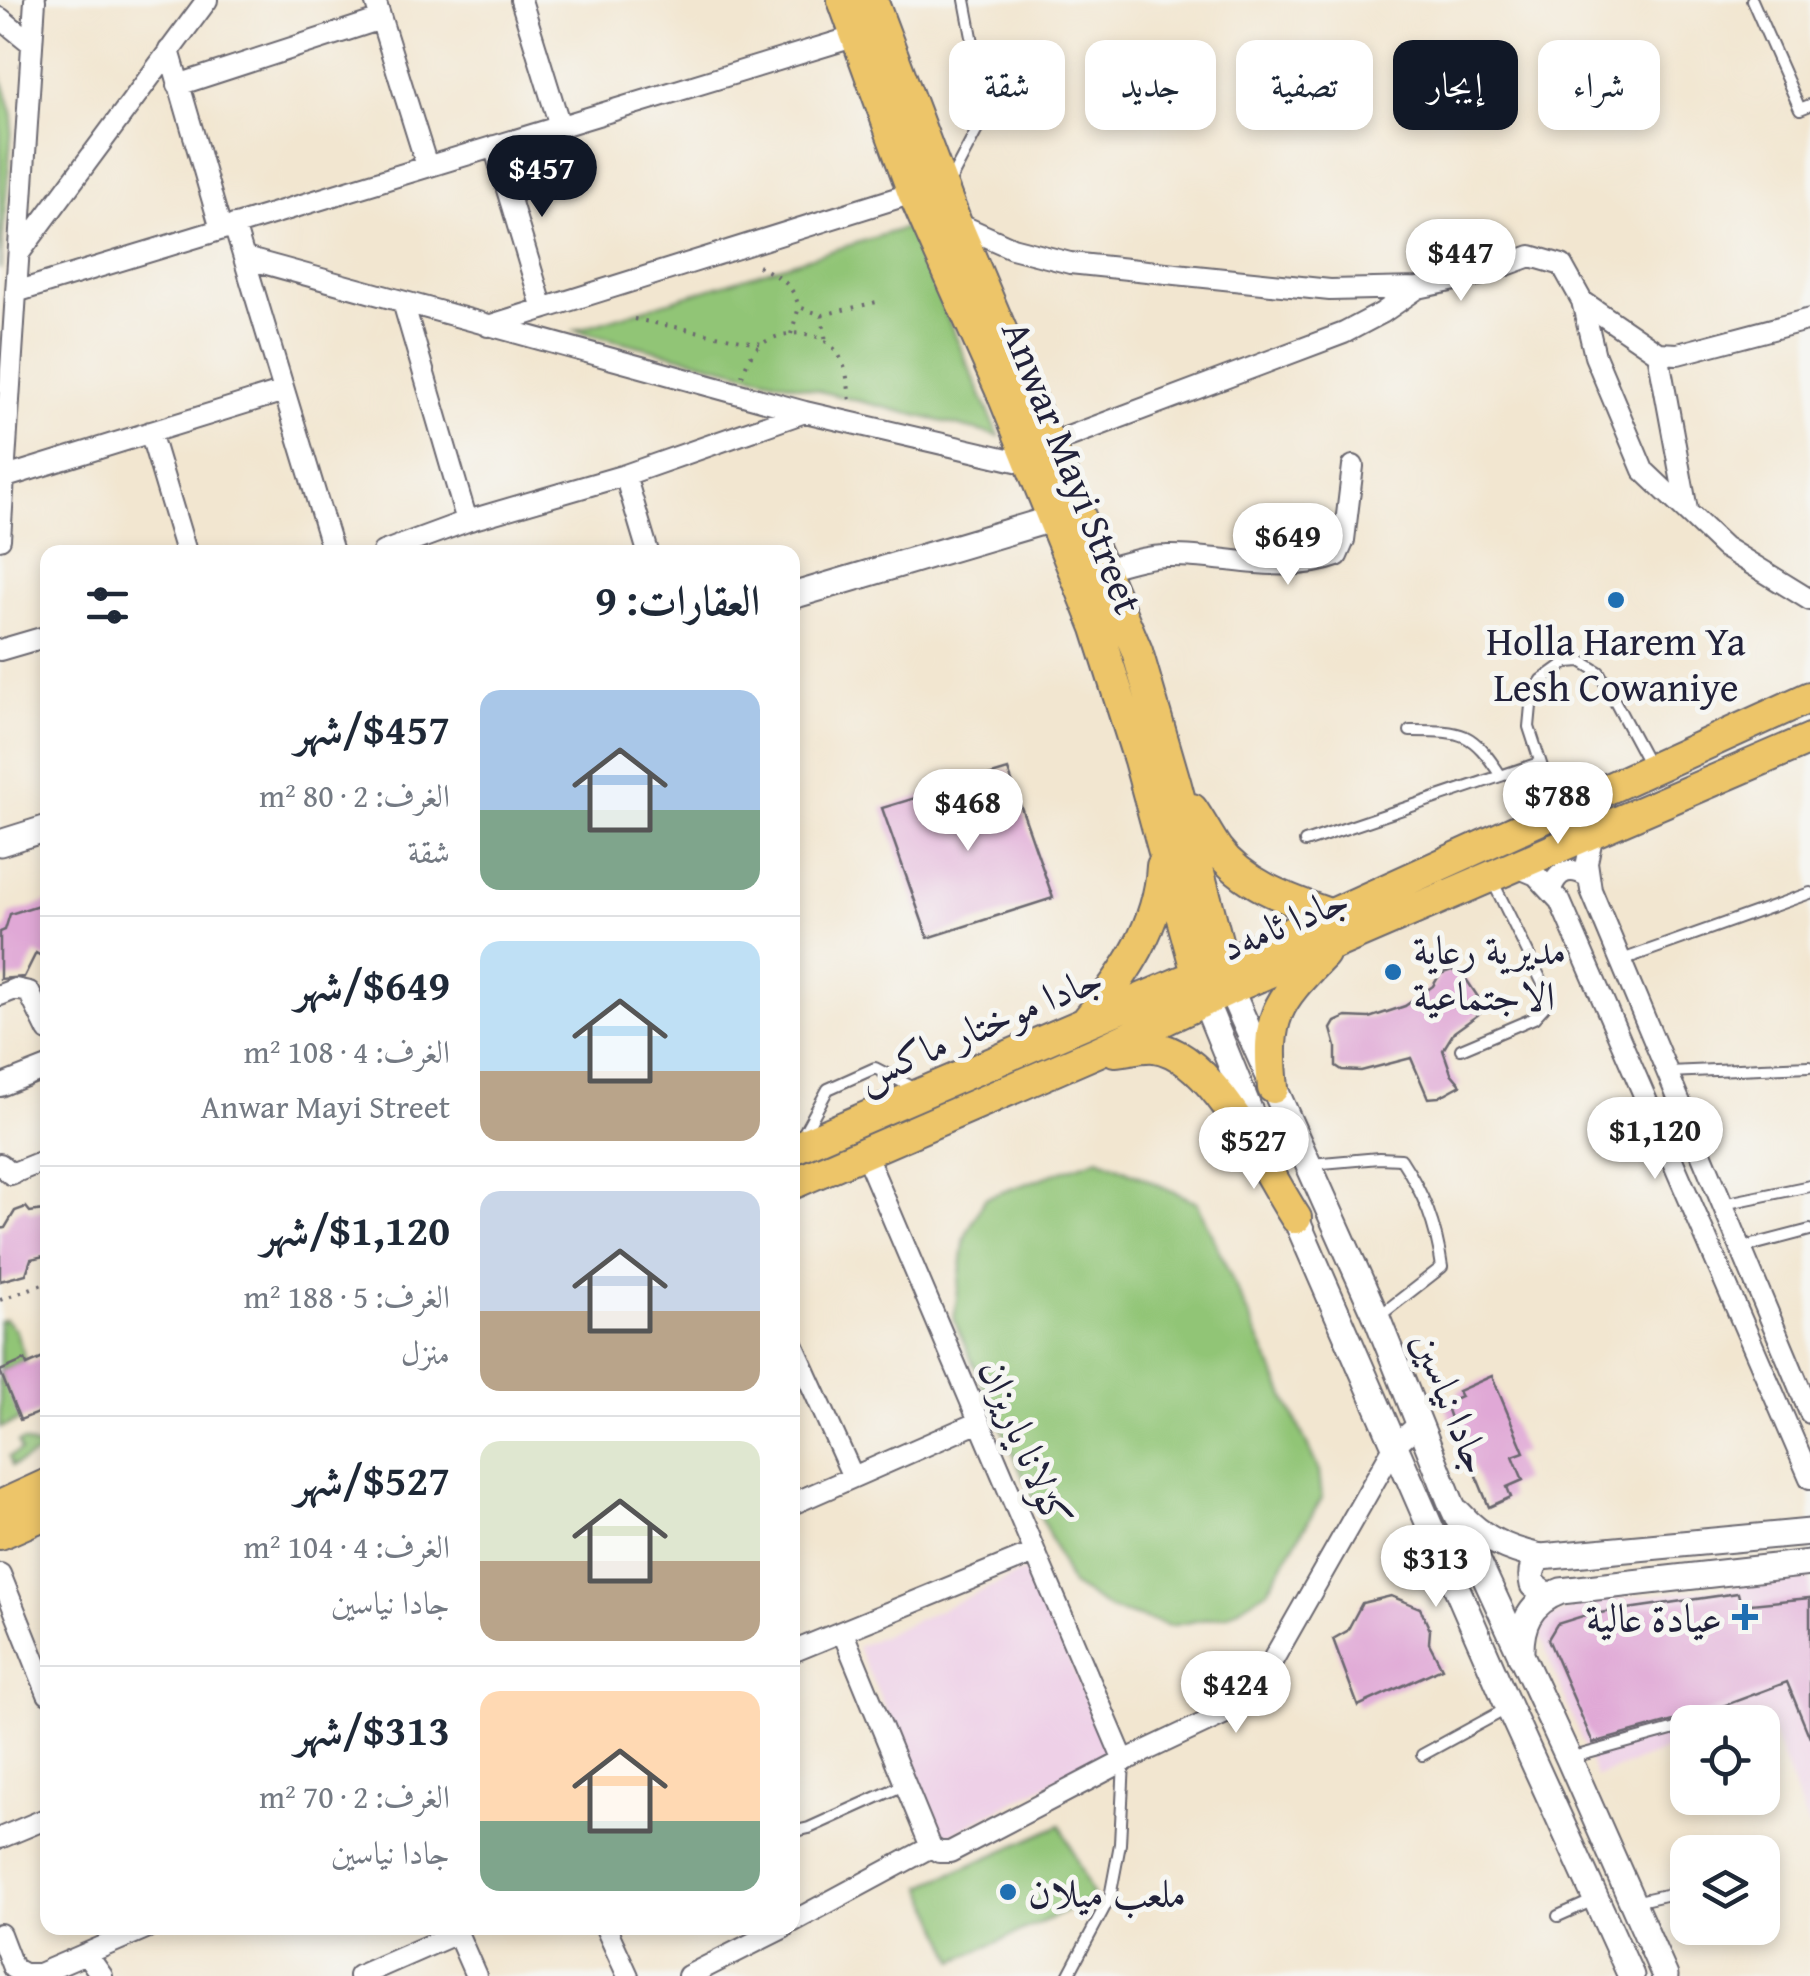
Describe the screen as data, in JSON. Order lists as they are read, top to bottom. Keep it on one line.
{"streets":{"main road":["Anwar Mayi Street","جادا ئامەد","جادا موختار ماكس"],"street":["جادا نیاسین","کۆلانا یاریزان"]},"crossings":[["Anwar Mayi Street","جادا ئامەد"],["Anwar Mayi Street","جادا موختار ماكس"],["Anwar Mayi Street","جادا نیاسین"],["جادا ئامەد","جادا موختار ماكس"],["جادا ئامەد","جادا نیاسین"],["جادا موختار ماكس","جادا نیاسین"]],"places":{"other":["Holla Harem Ya Lesh Cowaniye","مديرية رعاية الاجتماعية","ملعب ميلان"],"health":["عيادة عالية"]},"page":{"chip":["شراء","إيجار","تصفية","جديد","شقة"],"price":["$457","$447","$649","$788","$468","$1,120","$527","$313","$424"],"heading":"العقارات: 9","list":[{"name":"$457/شهر","note":"الغرف: 2 · 80 m² · شقة"},{"name":"$649/شهر","note":"الغرف: 4 · 108 m² · Anwar Mayi Street"},{"name":"$1,120/شهر","note":"الغرف: 5 · 188 m² · منزل"},{"name":"$527/شهر","note":"الغرف: 4 · 104 m² · جادا نیاسین"},{"name":"$313/شهر","note":"الغرف: 2 · 70 m² · جادا نیاسین"}]}}
